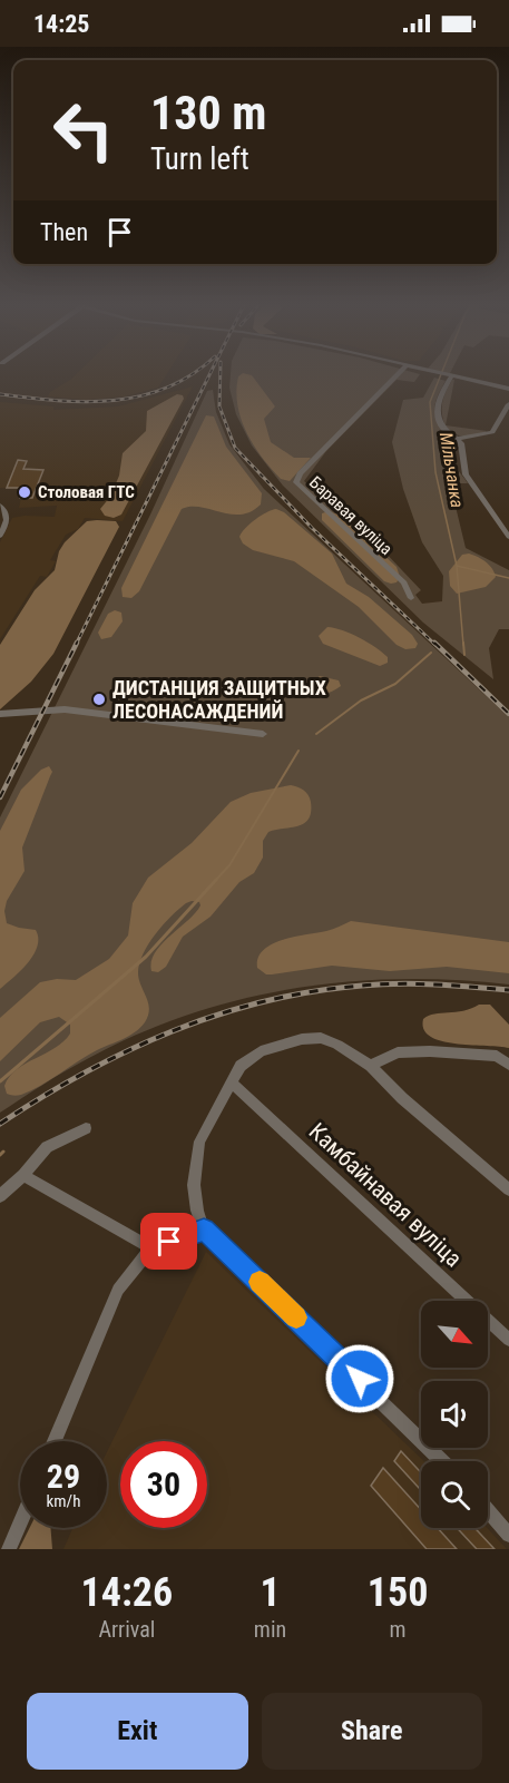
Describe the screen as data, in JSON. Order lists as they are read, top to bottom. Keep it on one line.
{"streets":{"street":["Баравая вуліца","Камбайнавая вуліца"]},"water":["Мільчанка"],"places":["Столовая ГТС","ДИСТАНЦИЯ ЗАЩИТНЫХ ЛЕСОНАСАЖДЕНИЙ"],"north":"bottom right","page":{"status":"14:25","turn":["130 m","Turn left"],"then":"Then","speed":"29 km/h","limit":"30","eta":["14:26","Arrival","1","min","150","m"],"buttons":["Exit","Share"]}}
